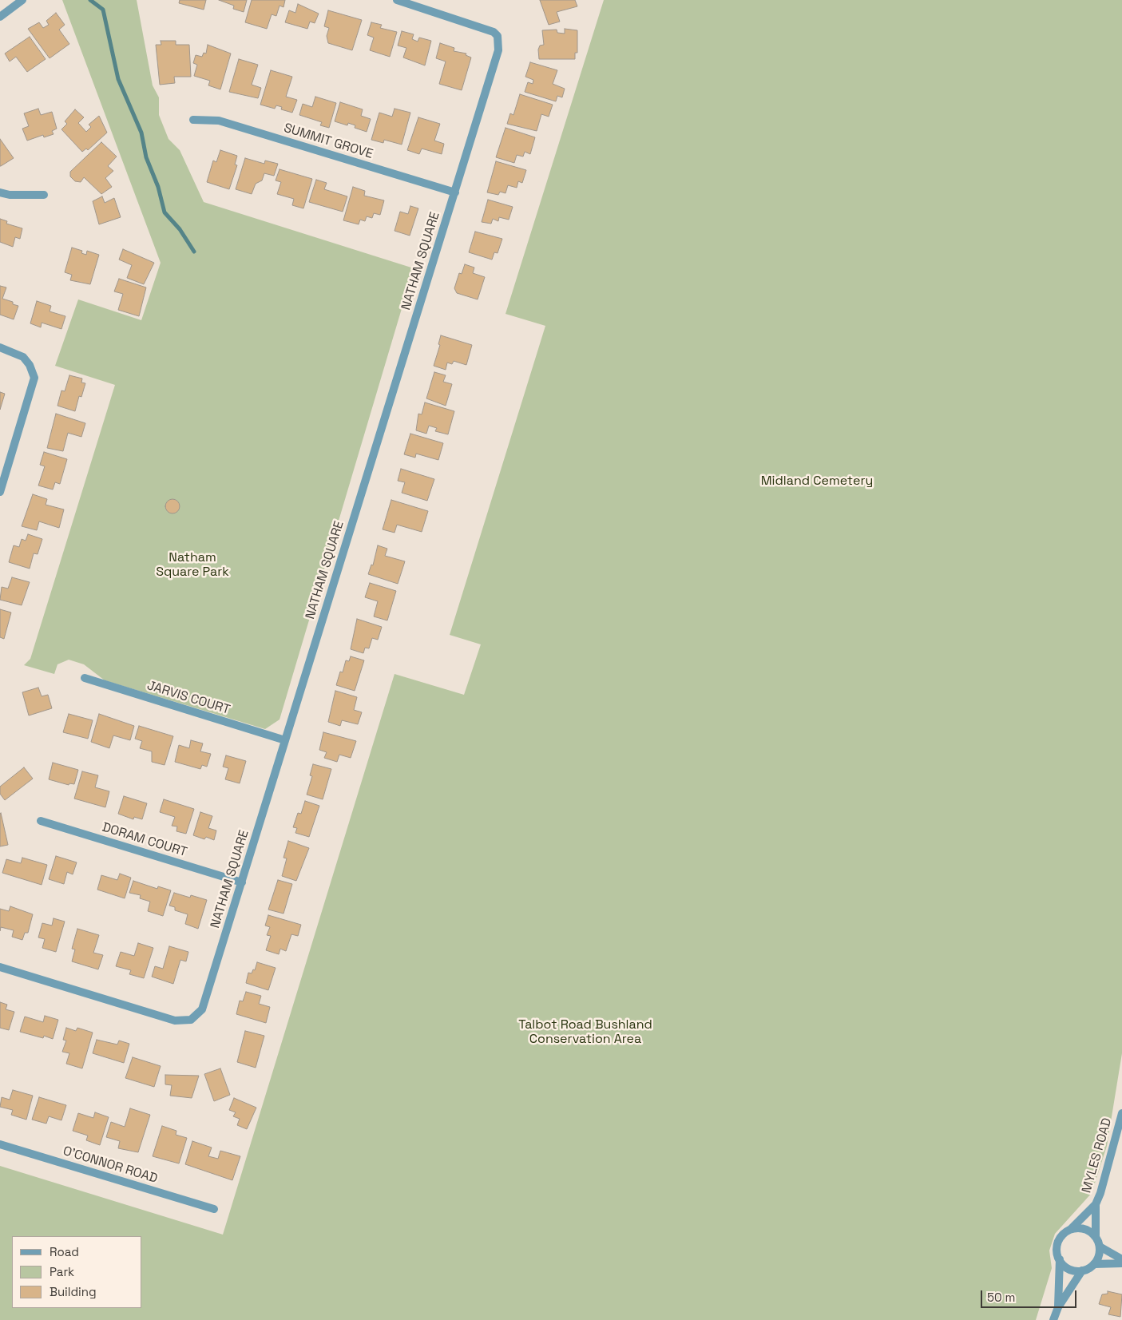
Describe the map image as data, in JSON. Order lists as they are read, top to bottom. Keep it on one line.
{"streets":{"street":["SUMMIT GROVE","NATHAM SQUARE","JARVIS COURT","DORAM COURT","MYLES ROAD","O'CONNOR ROAD"]},"crossings":[["SUMMIT GROVE","NATHAM SQUARE"],["NATHAM SQUARE","JARVIS COURT"],["NATHAM SQUARE","DORAM COURT"]],"parks":["Midland Cemetery","Natham Square Park","Talbot Road Bushland Conservation Area"],"legend":["Road","Park","Building"],"scale_bar":"50 m"}
